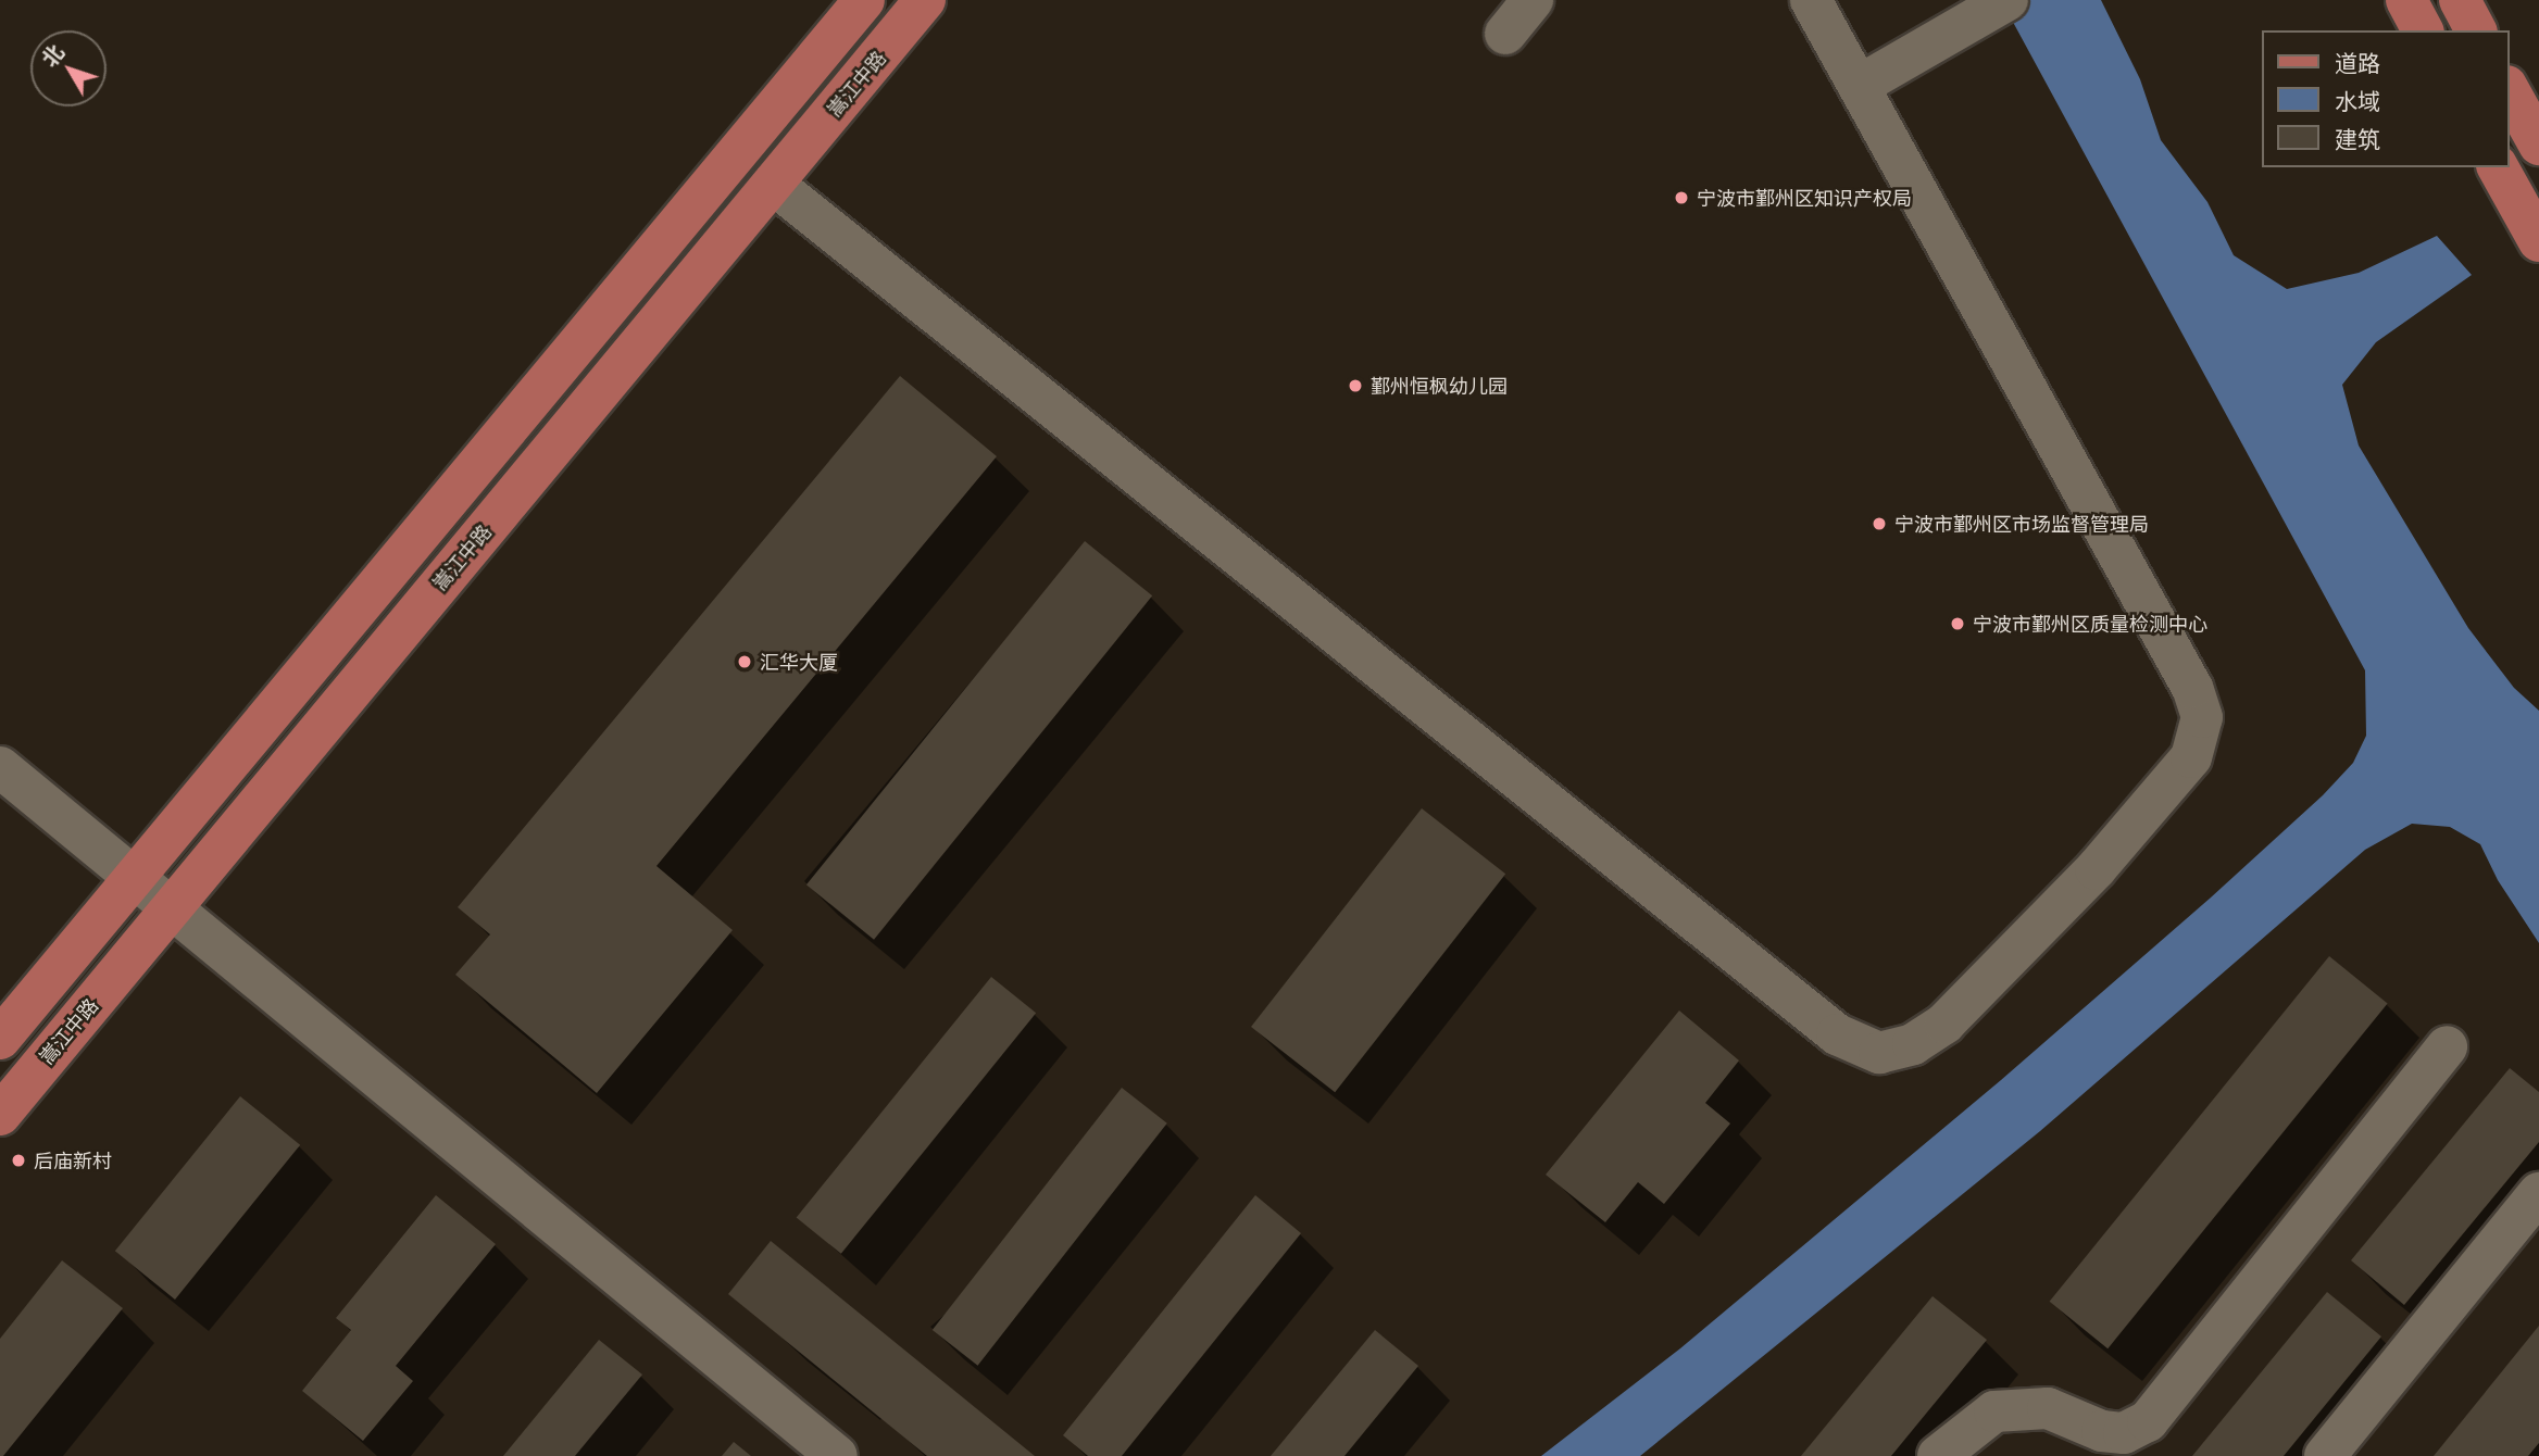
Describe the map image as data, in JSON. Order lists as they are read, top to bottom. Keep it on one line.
{"streets":{"main road":["嵩江中路"]},"places":["宁波市鄞州区知识产权局","鄞州恒枫幼儿园","宁波市鄞州区市场监督管理局","宁波市鄞州区质量检测中心","汇华大厦","后庙新村"],"legend":["道路","水域","建筑"],"north":"top left"}
